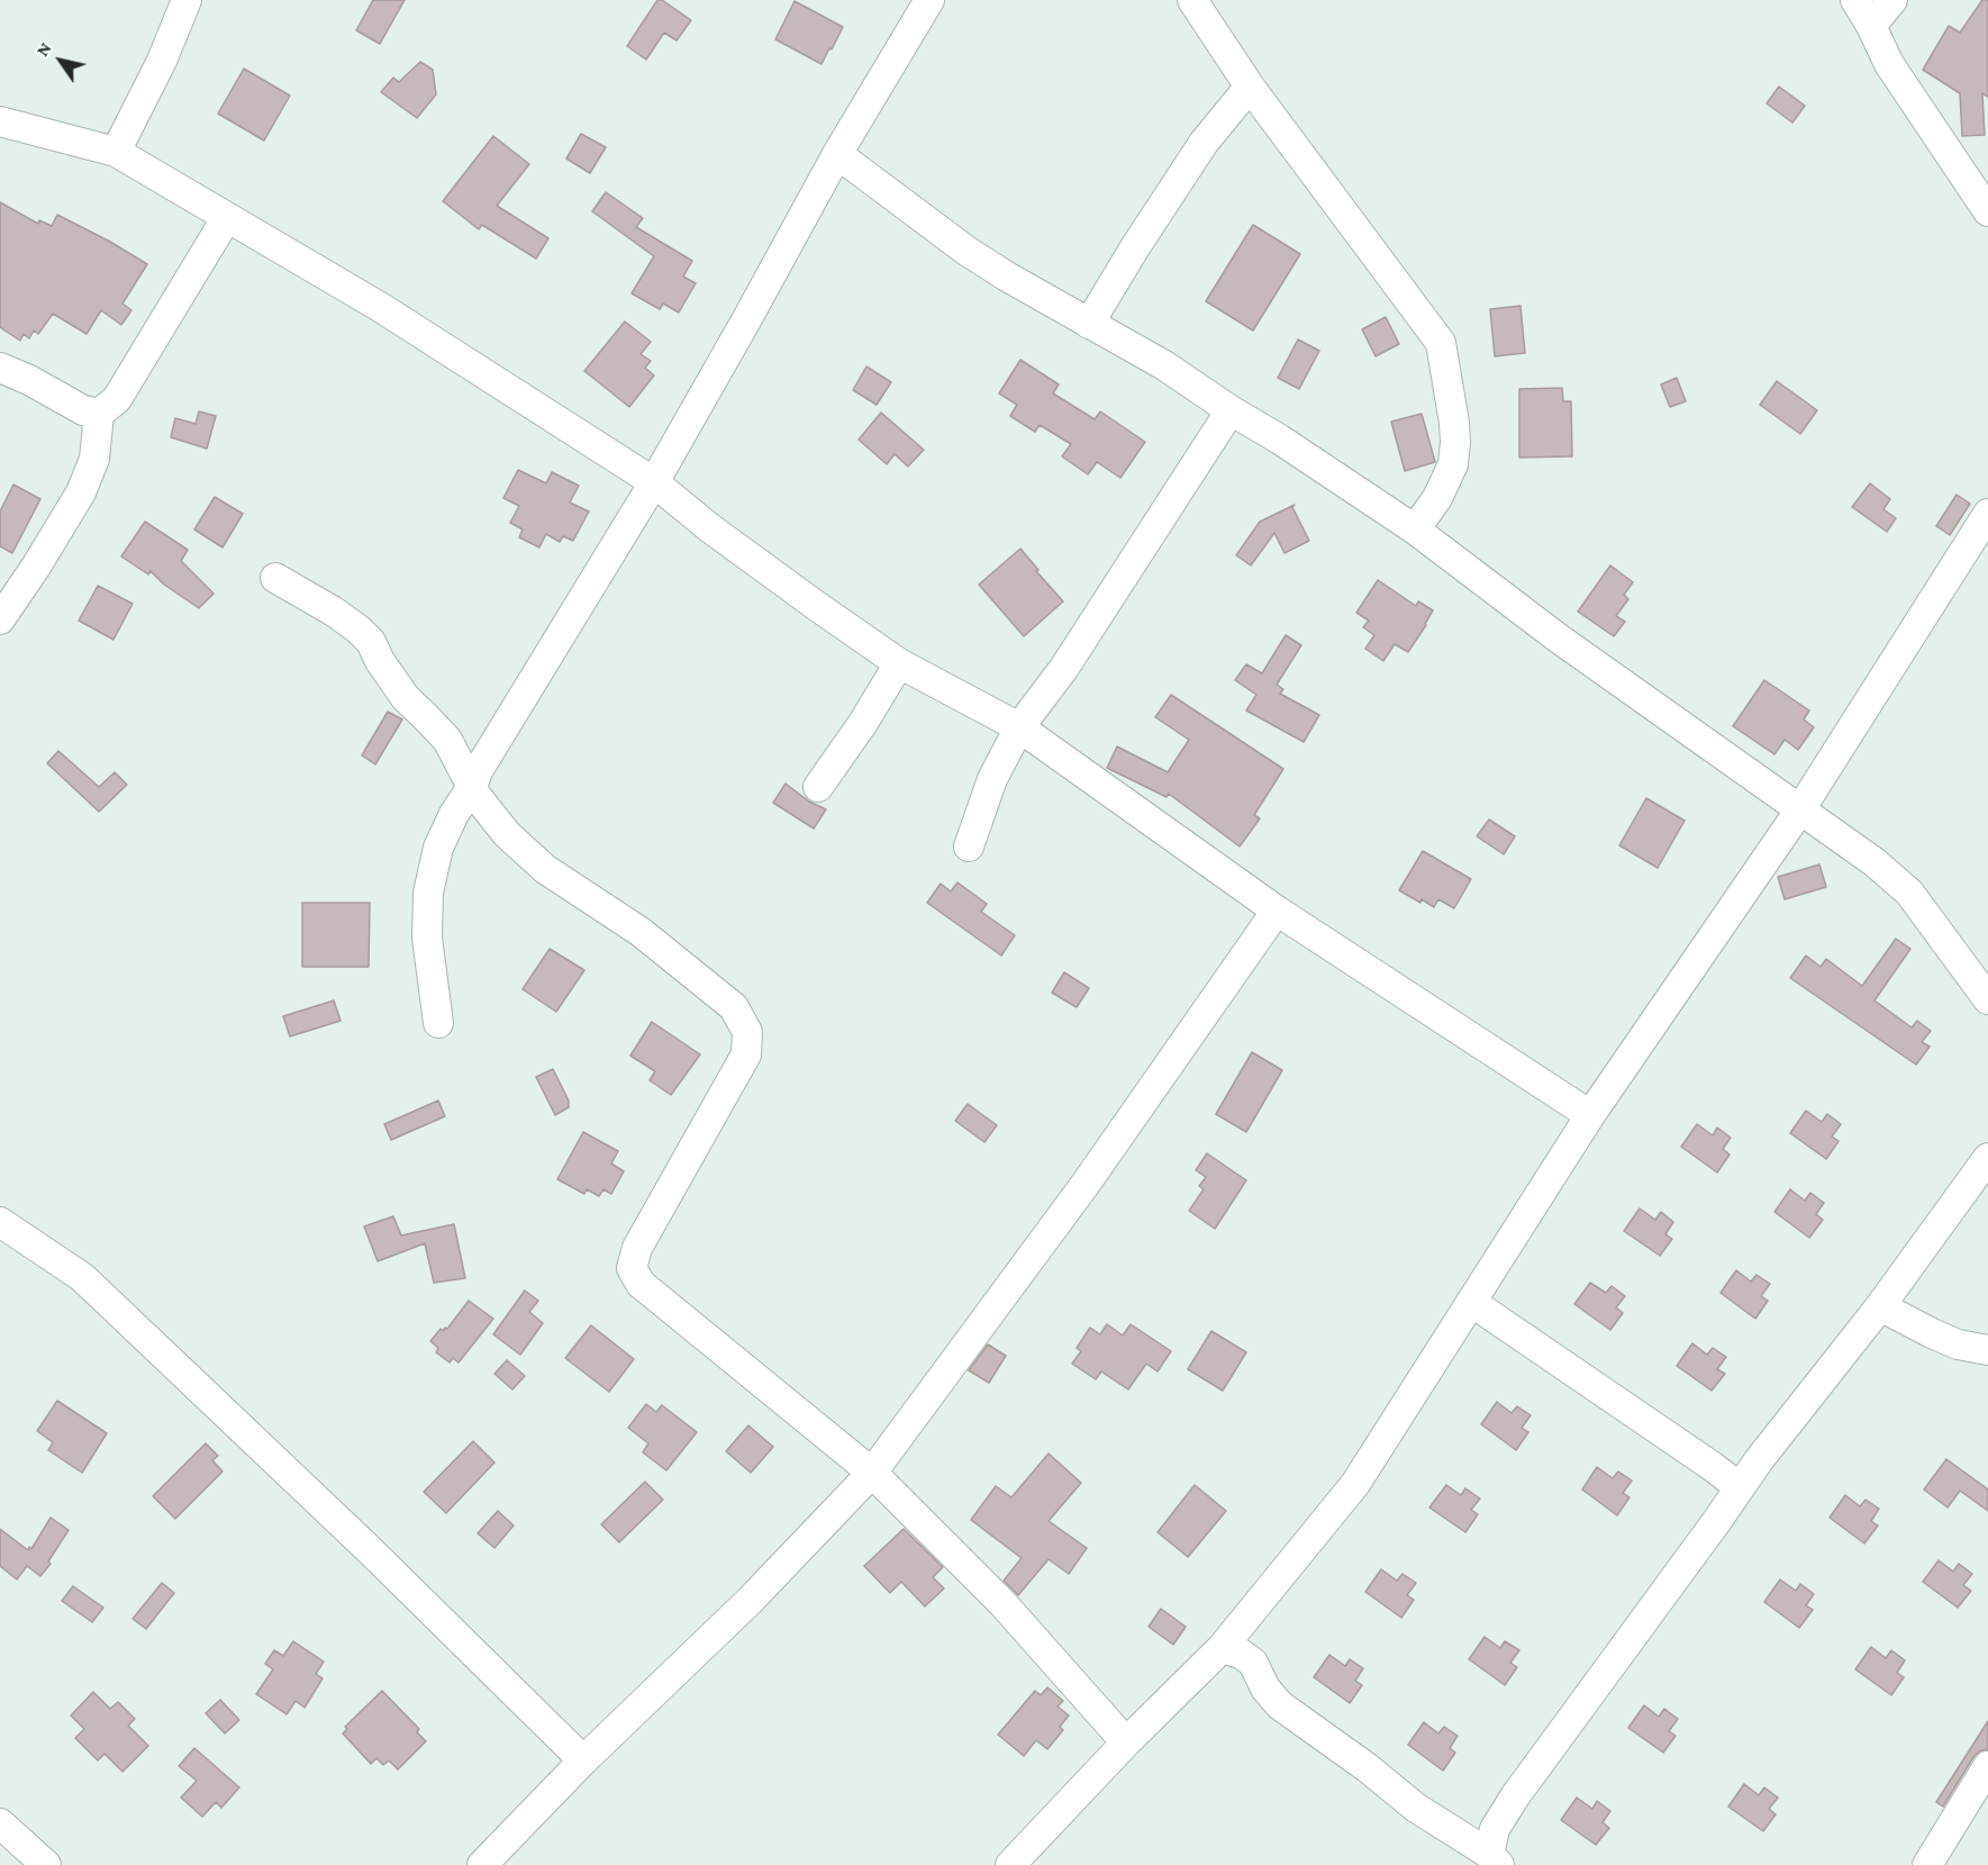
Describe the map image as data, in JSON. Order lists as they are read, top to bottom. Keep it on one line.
{"north":"top left"}
